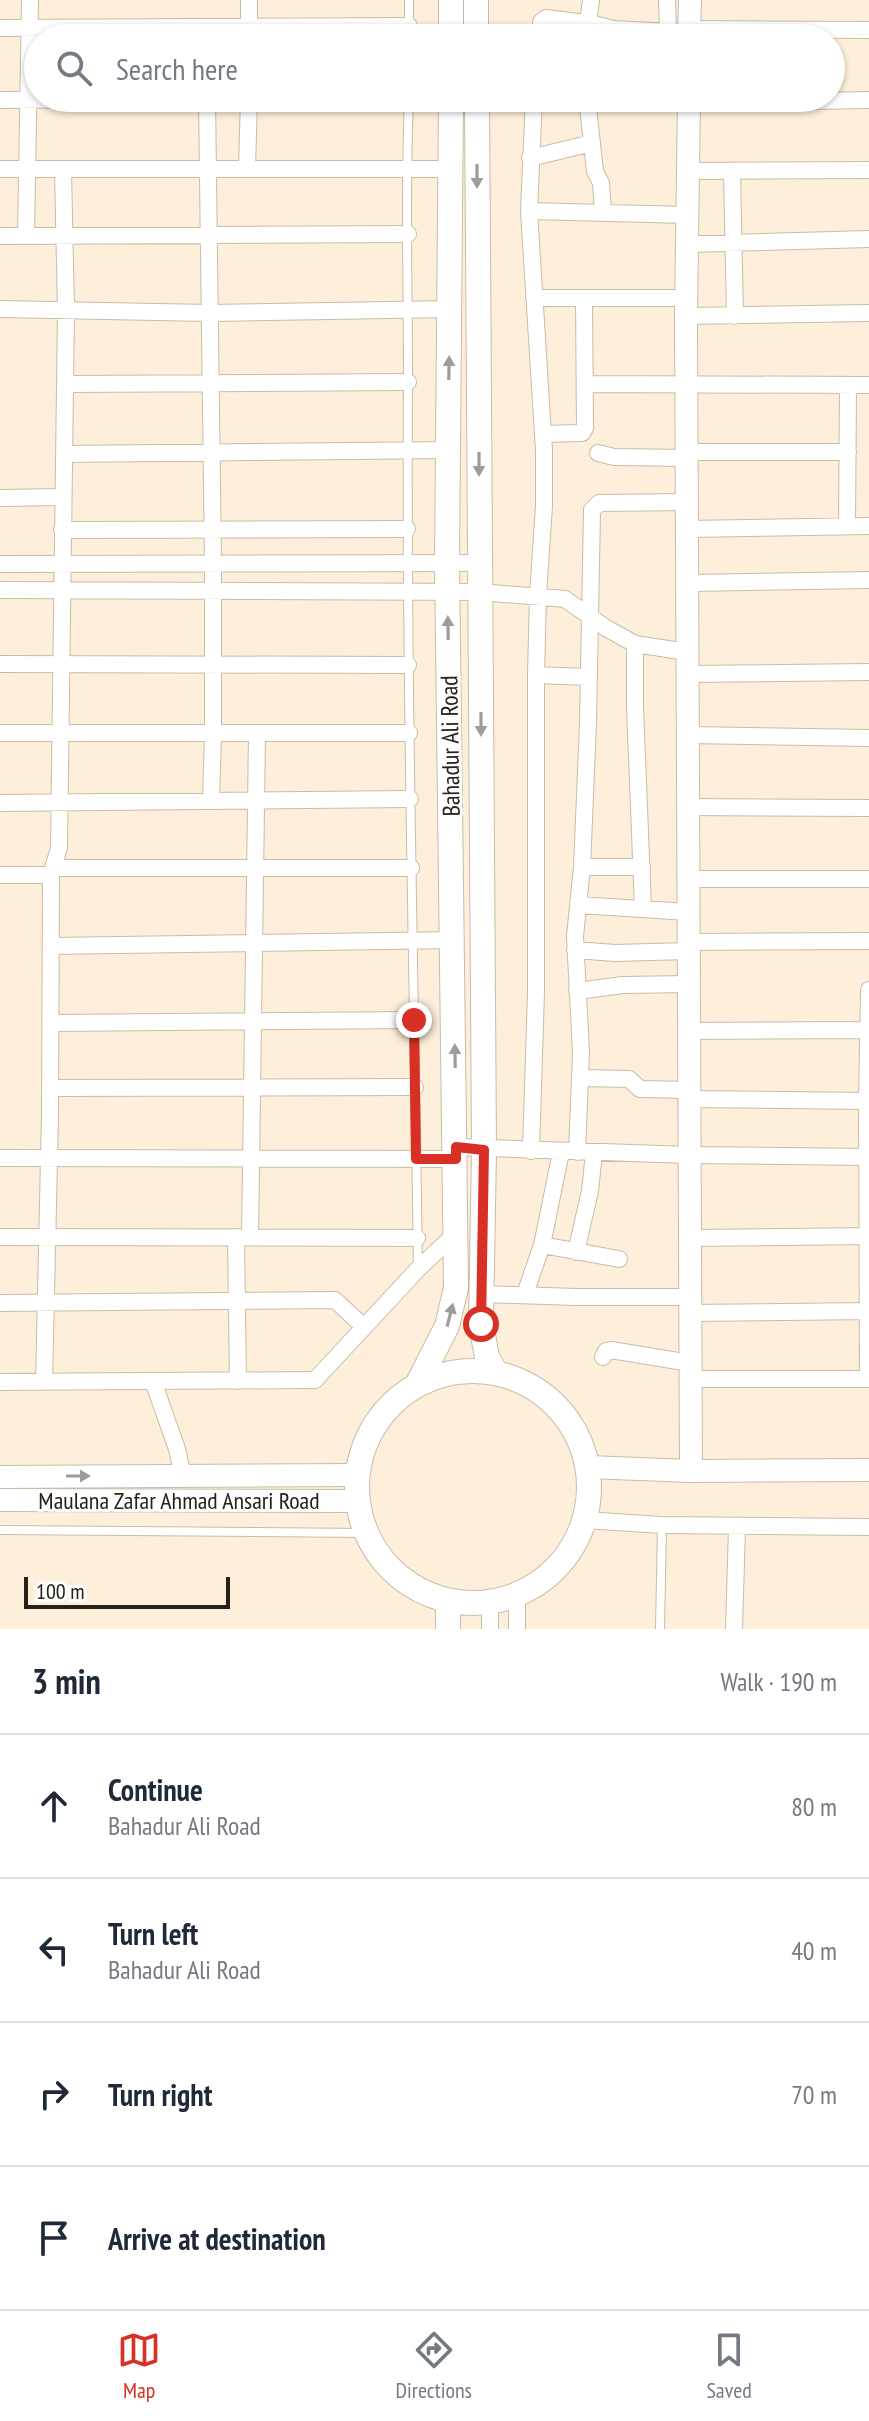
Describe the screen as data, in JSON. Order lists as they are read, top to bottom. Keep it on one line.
{"streets":{"main road":["Bahadur Ali Road"],"street":["Maulana Zafar Ahmad Ansari Road"]},"crossings":[["Bahadur Ali Road","Maulana Zafar Ahmad Ansari Road"]],"scale_bar":"100 m","page":{"search":"Search here","scale":"100 m","heading":["3 min","Walk · 190 m"],"list":[["Continue","Bahadur Ali Road","80 m"],["Turn left","Bahadur Ali Road","40 m"],["Turn right","70 m"],"Arrive at destination"],"nav":["Map","Directions","Saved"]}}
